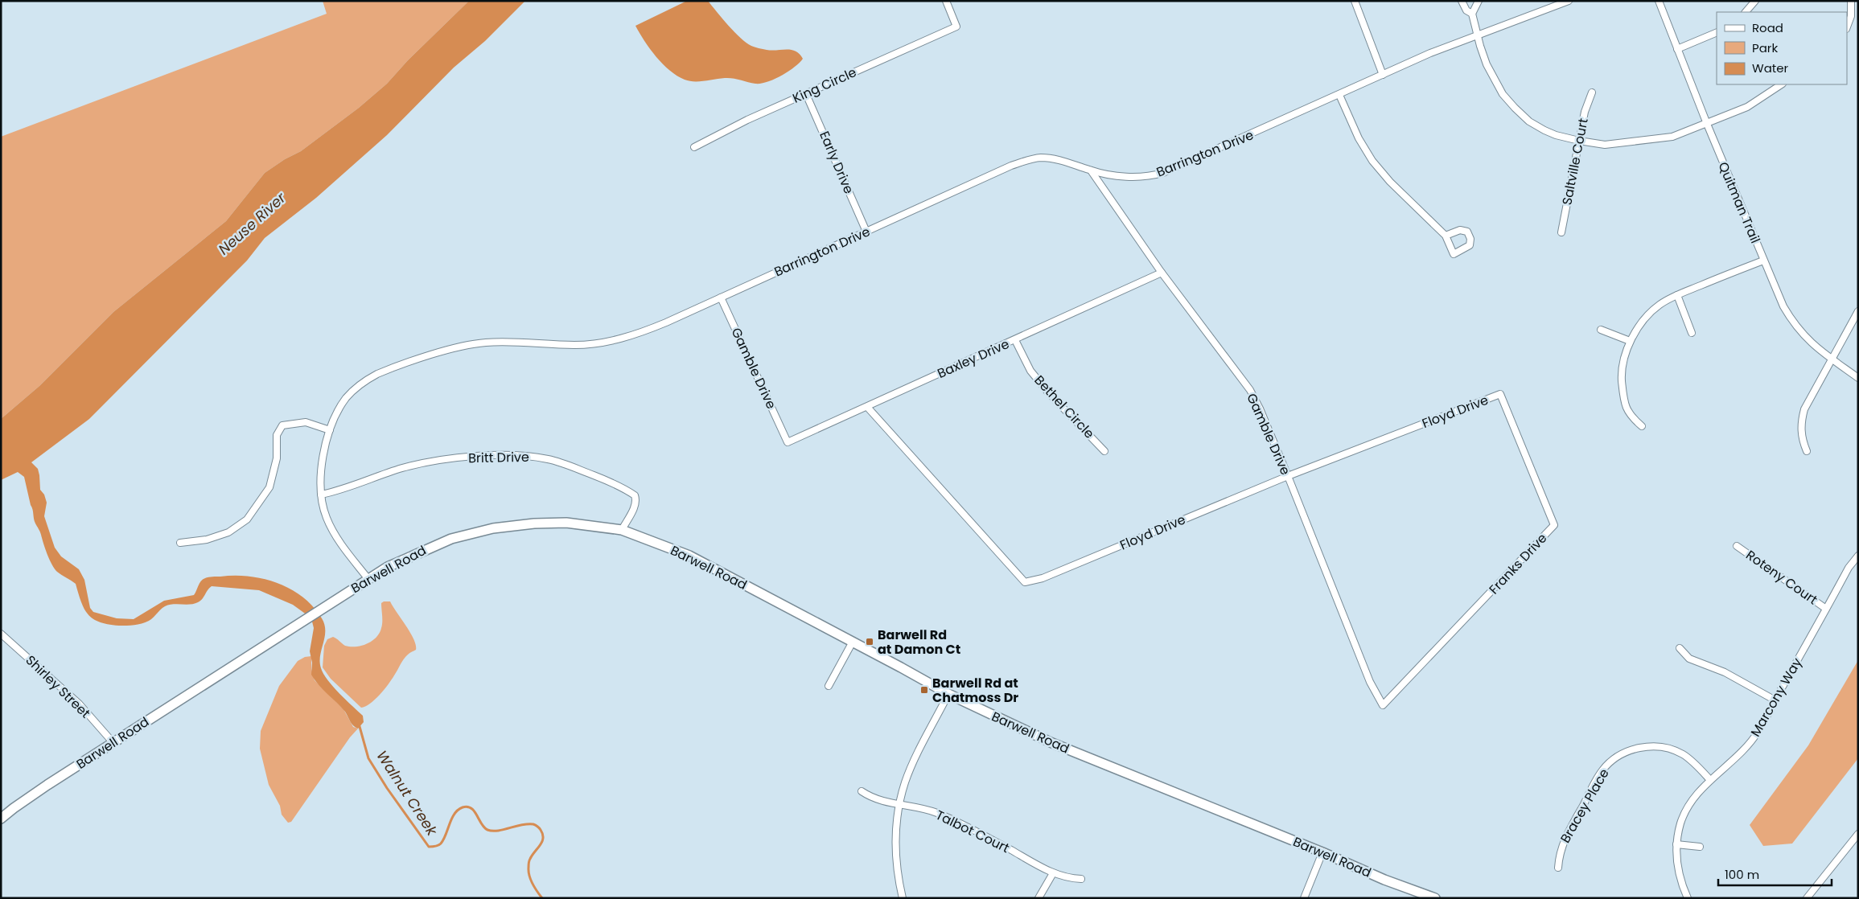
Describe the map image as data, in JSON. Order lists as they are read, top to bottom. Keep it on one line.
{"streets":{"street":["King Circle","Barrington Drive","Saltville Court","Early Drive","Quitman Trail","Baxley Drive","Gamble Drive","Bethel Circle","Floyd Drive","Britt Drive","Franks Drive","Barwell Road","Roteny Court","Shirley Street","Marcony Way","Bracey Place","Talbot Court"]},"crossings":[["King Circle","Early Drive"],["Barrington Drive","Early Drive"],["Barrington Drive","Gamble Drive"],["Barrington Drive","Britt Drive"],["Barrington Drive","Barwell Road"],["Baxley Drive","Gamble Drive"],["Baxley Drive","Bethel Circle"],["Baxley Drive","Floyd Drive"],["Gamble Drive","Floyd Drive"],["Gamble Drive","Franks Drive"],["Floyd Drive","Franks Drive"],["Britt Drive","Barwell Road"],["Barwell Road","Shirley Street"],["Roteny Court","Marcony Way"],["Marcony Way","Bracey Place"]],"water":["Neuse River","Walnut Creek"],"places":{"transit":["Barwell Rd at Damon Ct","Barwell Rd at Chatmoss Dr"]},"legend":["Road","Park","Water"],"scale_bar":"100 m"}
